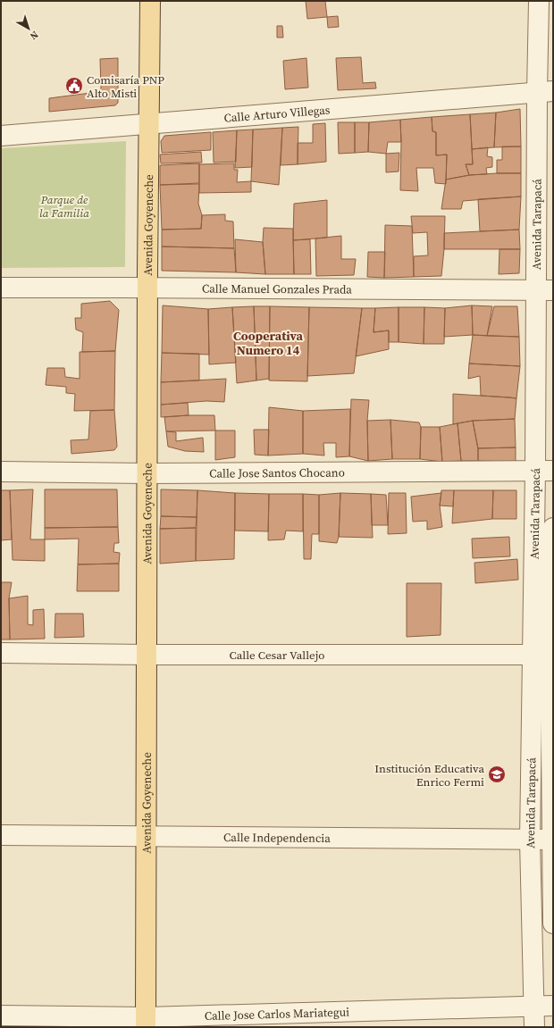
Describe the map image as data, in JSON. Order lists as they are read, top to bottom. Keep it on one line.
{"streets":{"main road":["Avenida Goyeneche"],"street":["Calle Arturo Villegas","Avenida Tarapacá","Calle Manuel Gonzales Prada","Calle Jose Santos Chocano","Calle Cesar Vallejo","Calle Independencia","Calle Jose Carlos Mariategui"]},"crossings":[["Calle Arturo Villegas","Avenida Goyeneche"],["Calle Arturo Villegas","Avenida Tarapacá"],["Avenida Goyeneche","Calle Manuel Gonzales Prada"],["Avenida Goyeneche","Calle Jose Santos Chocano"],["Avenida Goyeneche","Calle Cesar Vallejo"],["Avenida Goyeneche","Calle Independencia"],["Avenida Goyeneche","Calle Jose Carlos Mariategui"],["Avenida Tarapacá","Calle Manuel Gonzales Prada"],["Avenida Tarapacá","Calle Jose Santos Chocano"],["Avenida Tarapacá","Calle Cesar Vallejo"],["Avenida Tarapacá","Calle Independencia"],["Avenida Tarapacá","Calle Jose Carlos Mariategui"]],"districts":["Cooperativa Numero 14"],"parks":["Parque de la Familia"],"places":{"public building":["Comisaría PNP Alto Misti"],"school or university":["Institución Educativa Enrico Fermi"]},"north":"bottom right"}
